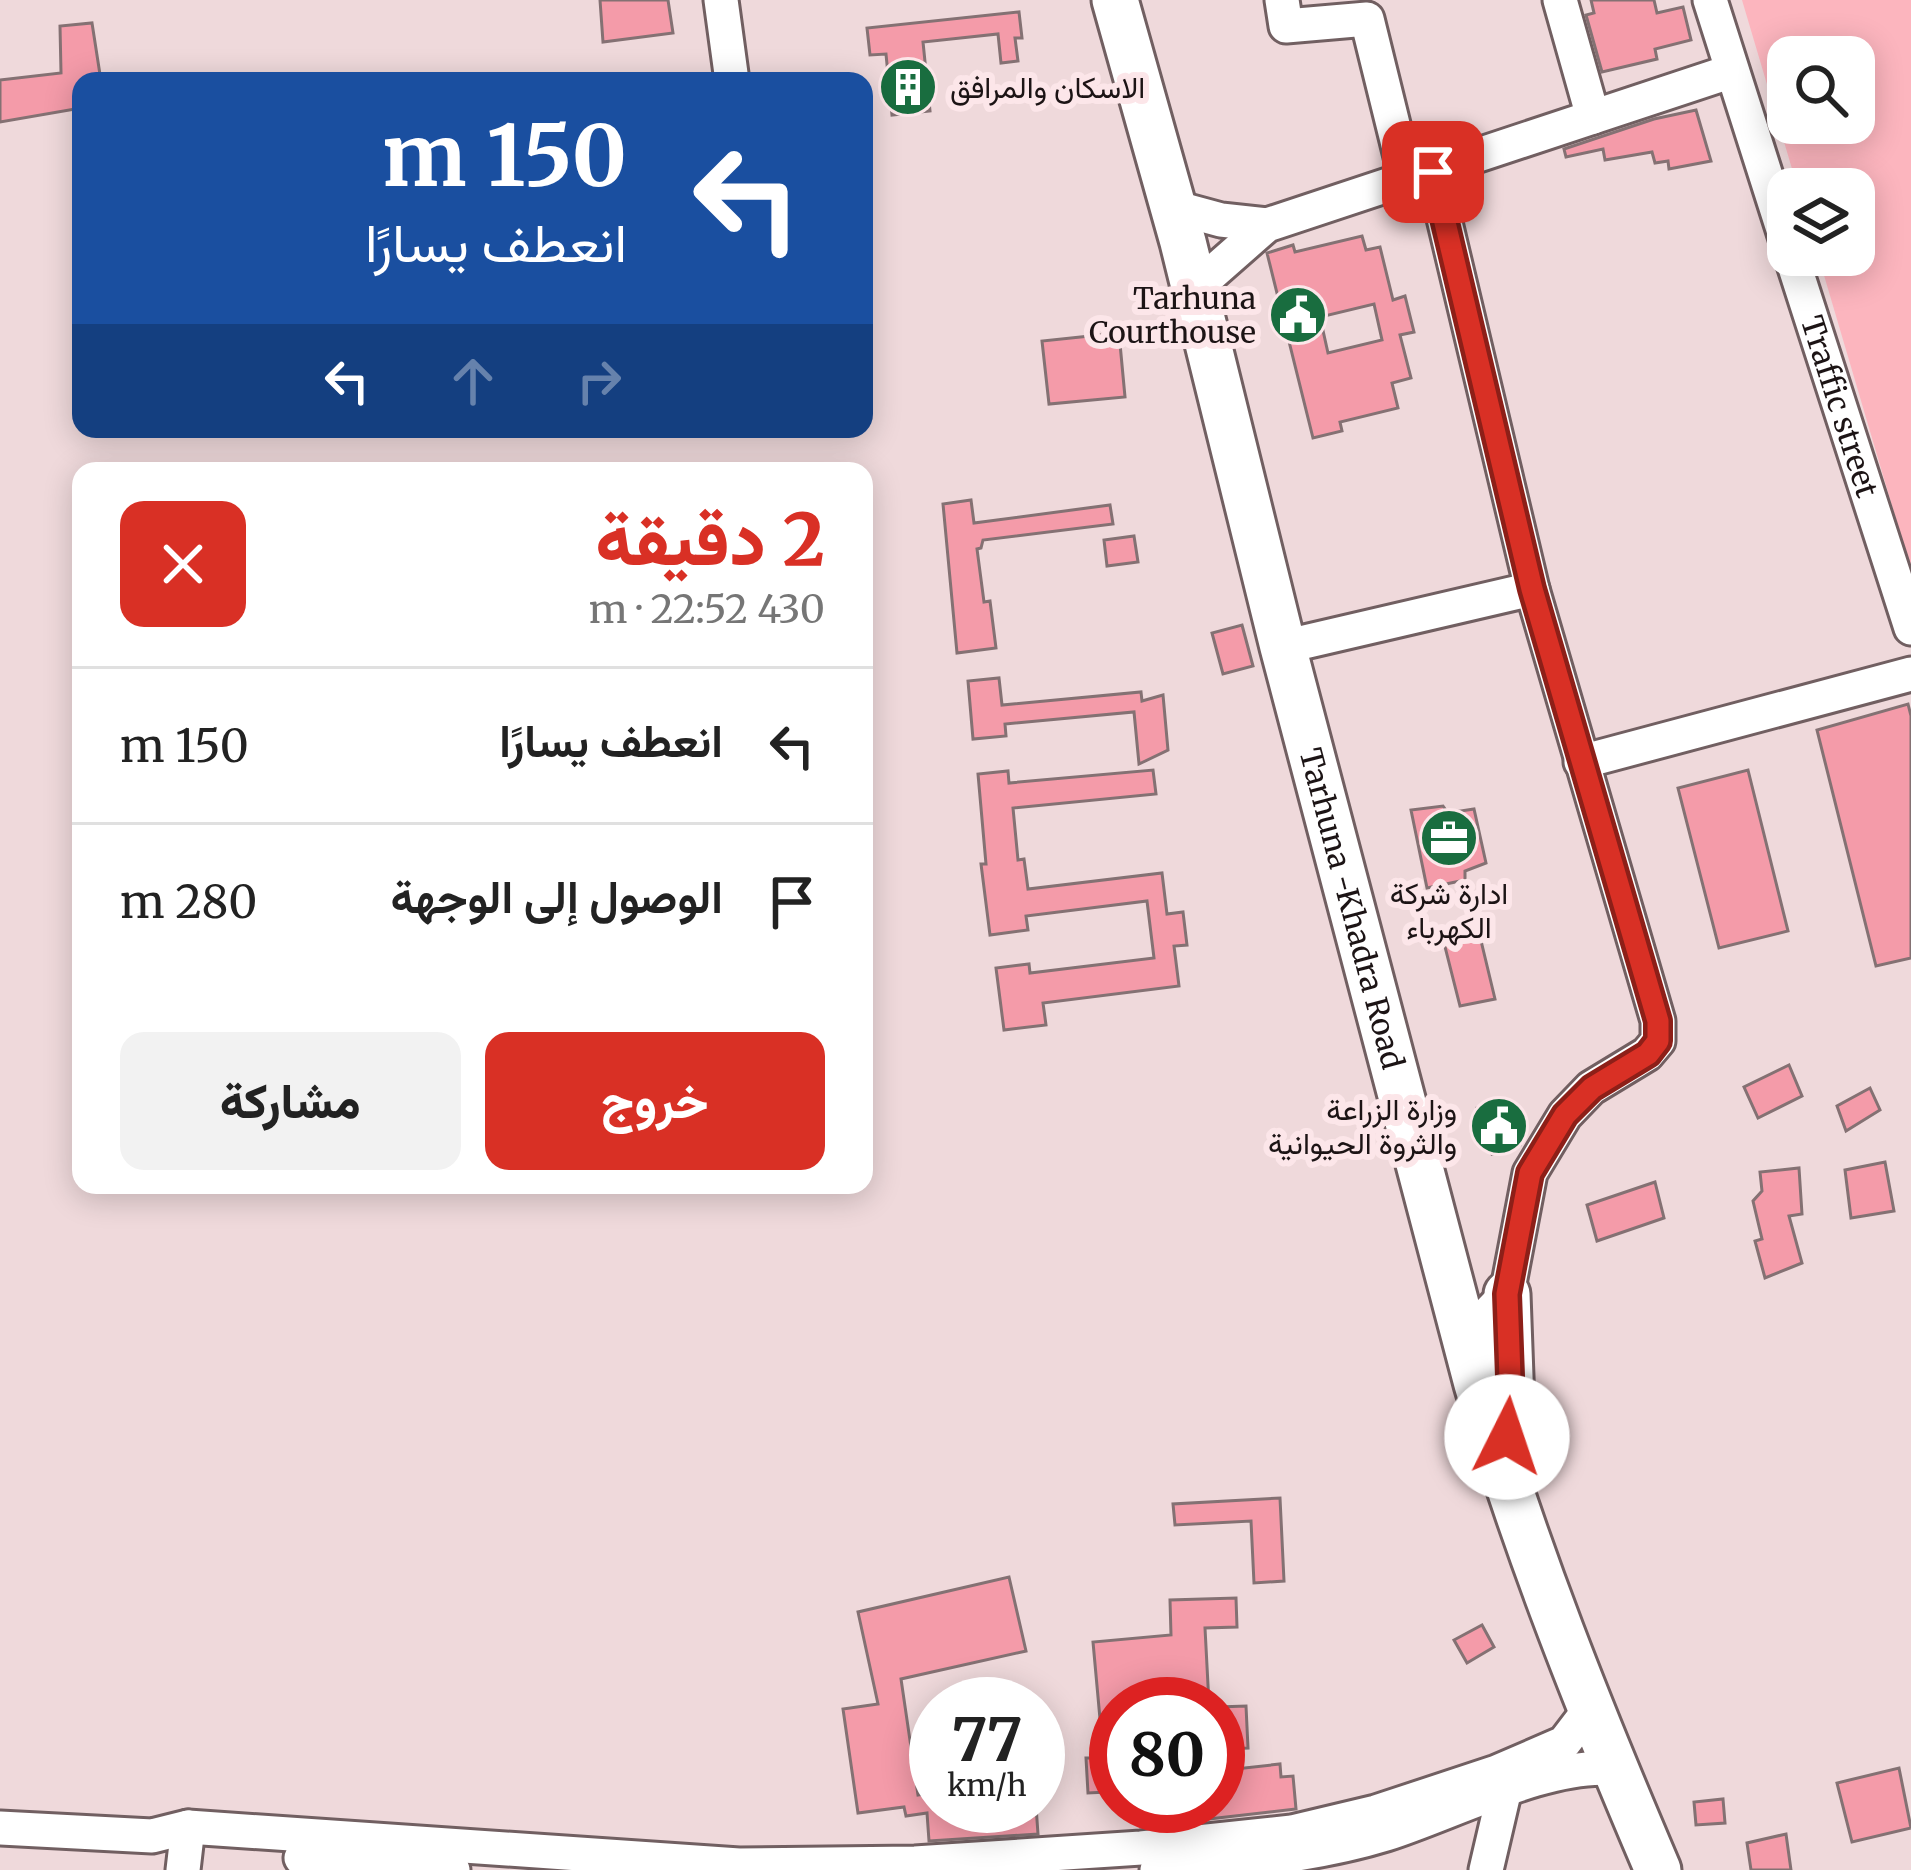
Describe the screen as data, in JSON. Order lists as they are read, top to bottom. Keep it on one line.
{"streets":{"highway":["Tarhuna -Khadra Road"],"street":["Traffic street"]},"places":{"building":["الاسكان والمرافق"],"public building":["Tarhuna Courthouse","وزارة الزراعة والثروة الحيوانية"],"office":["ادارة شركة الكهرباء"]},"page":{"turn":["150 m","انعطف يسارًا"],"heading":["2 دقيقة","430 m · 22:52"],"list":[{"name":"انعطف يسارًا","value":"150 m"},{"name":"الوصول إلى الوجهة","value":"280 m"}],"buttons":["خروج","مشاركة"],"speed":"77 km/h","limit":"80"}}
